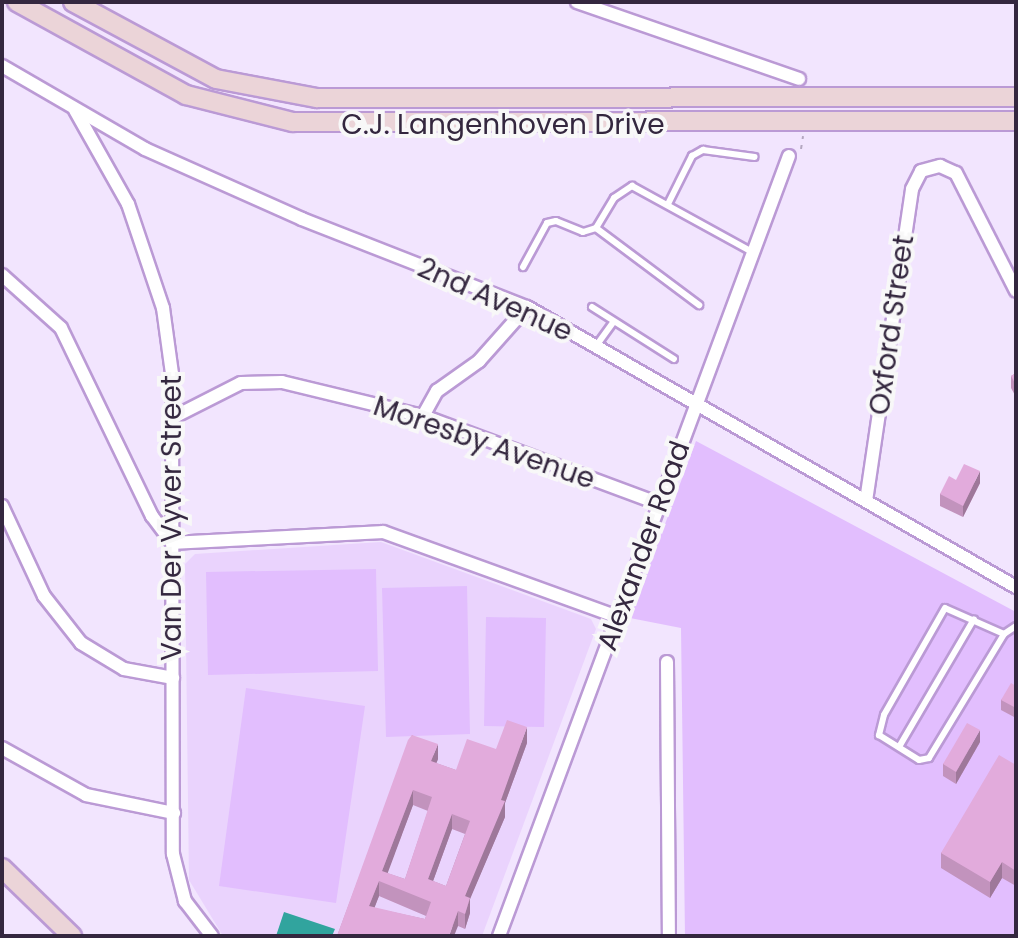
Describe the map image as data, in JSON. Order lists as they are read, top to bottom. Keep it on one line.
{"streets":{"main road":["C.J. Langenhoven Drive"],"street":["2nd Avenue","Oxford Street","Moresby Avenue","Van Der Vyver Street","Alexander Road"]},"crossings":[["2nd Avenue","Oxford Street"],["2nd Avenue","Van Der Vyver Street"],["2nd Avenue","Alexander Road"],["Moresby Avenue","Van Der Vyver Street"],["Moresby Avenue","Alexander Road"]]}
